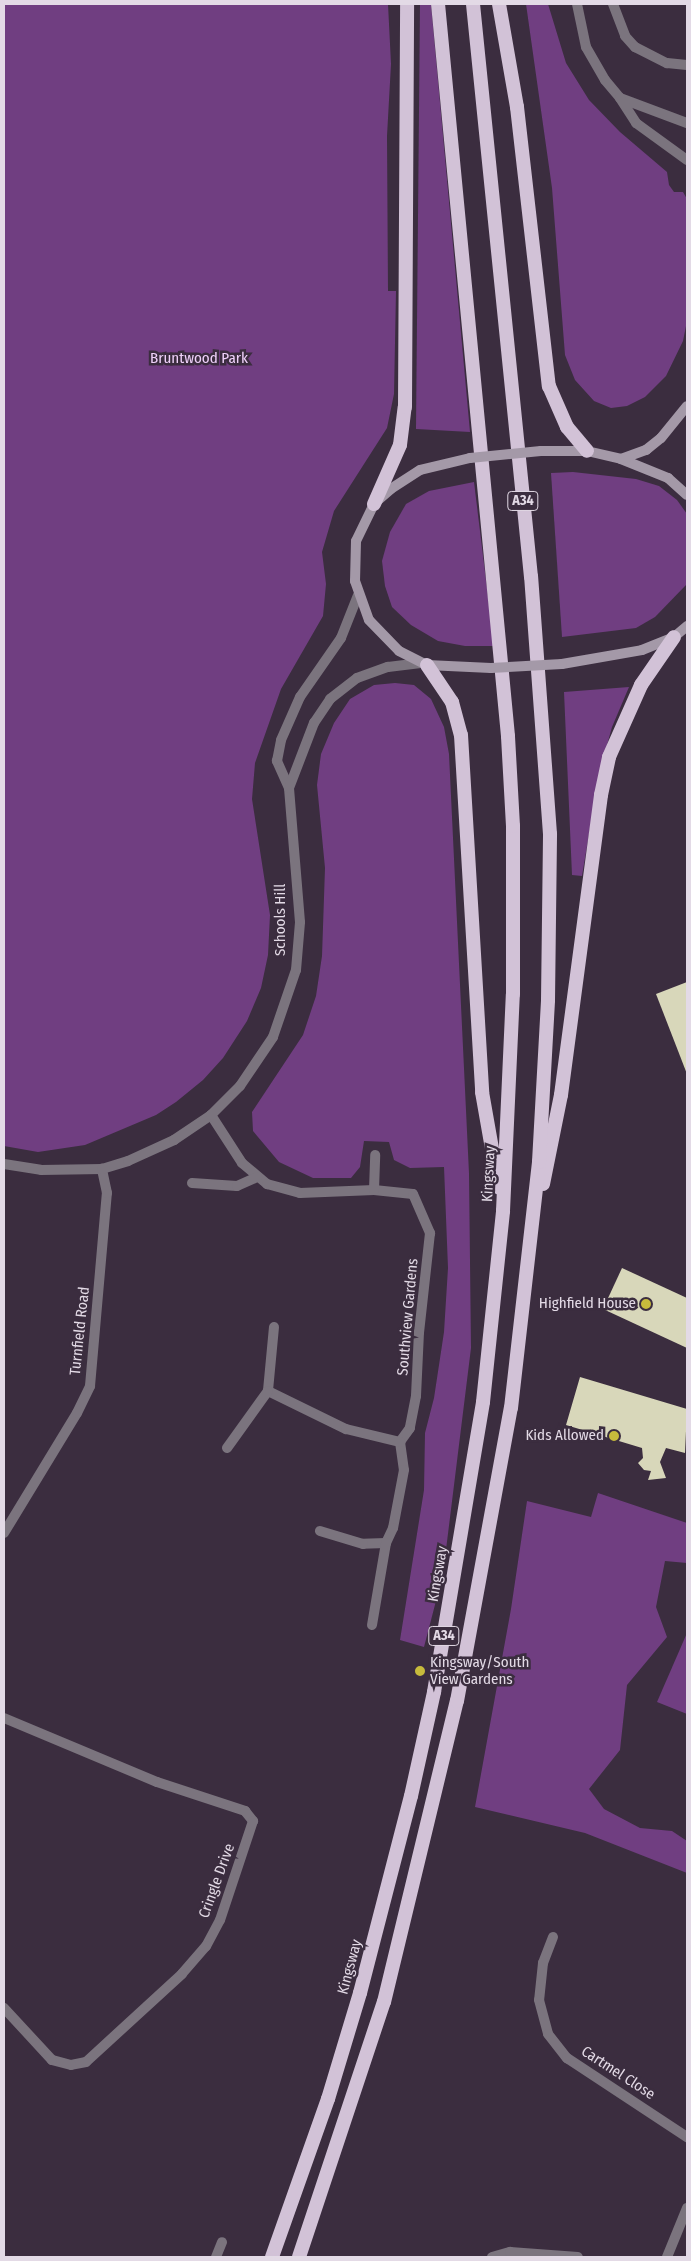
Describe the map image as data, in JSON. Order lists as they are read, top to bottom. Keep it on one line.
{"streets":{"highway":["A34","Kingsway"],"street":["Schools Hill","Southview Gardens","Turnfield Road","Cringle Drive","Cartmel Close"]},"crossings":[["Schools Hill","Turnfield Road"]],"parks":["Bruntwood Park"],"places":["Highfield House","Kids Allowed","Kingsway/South View Gardens"]}
